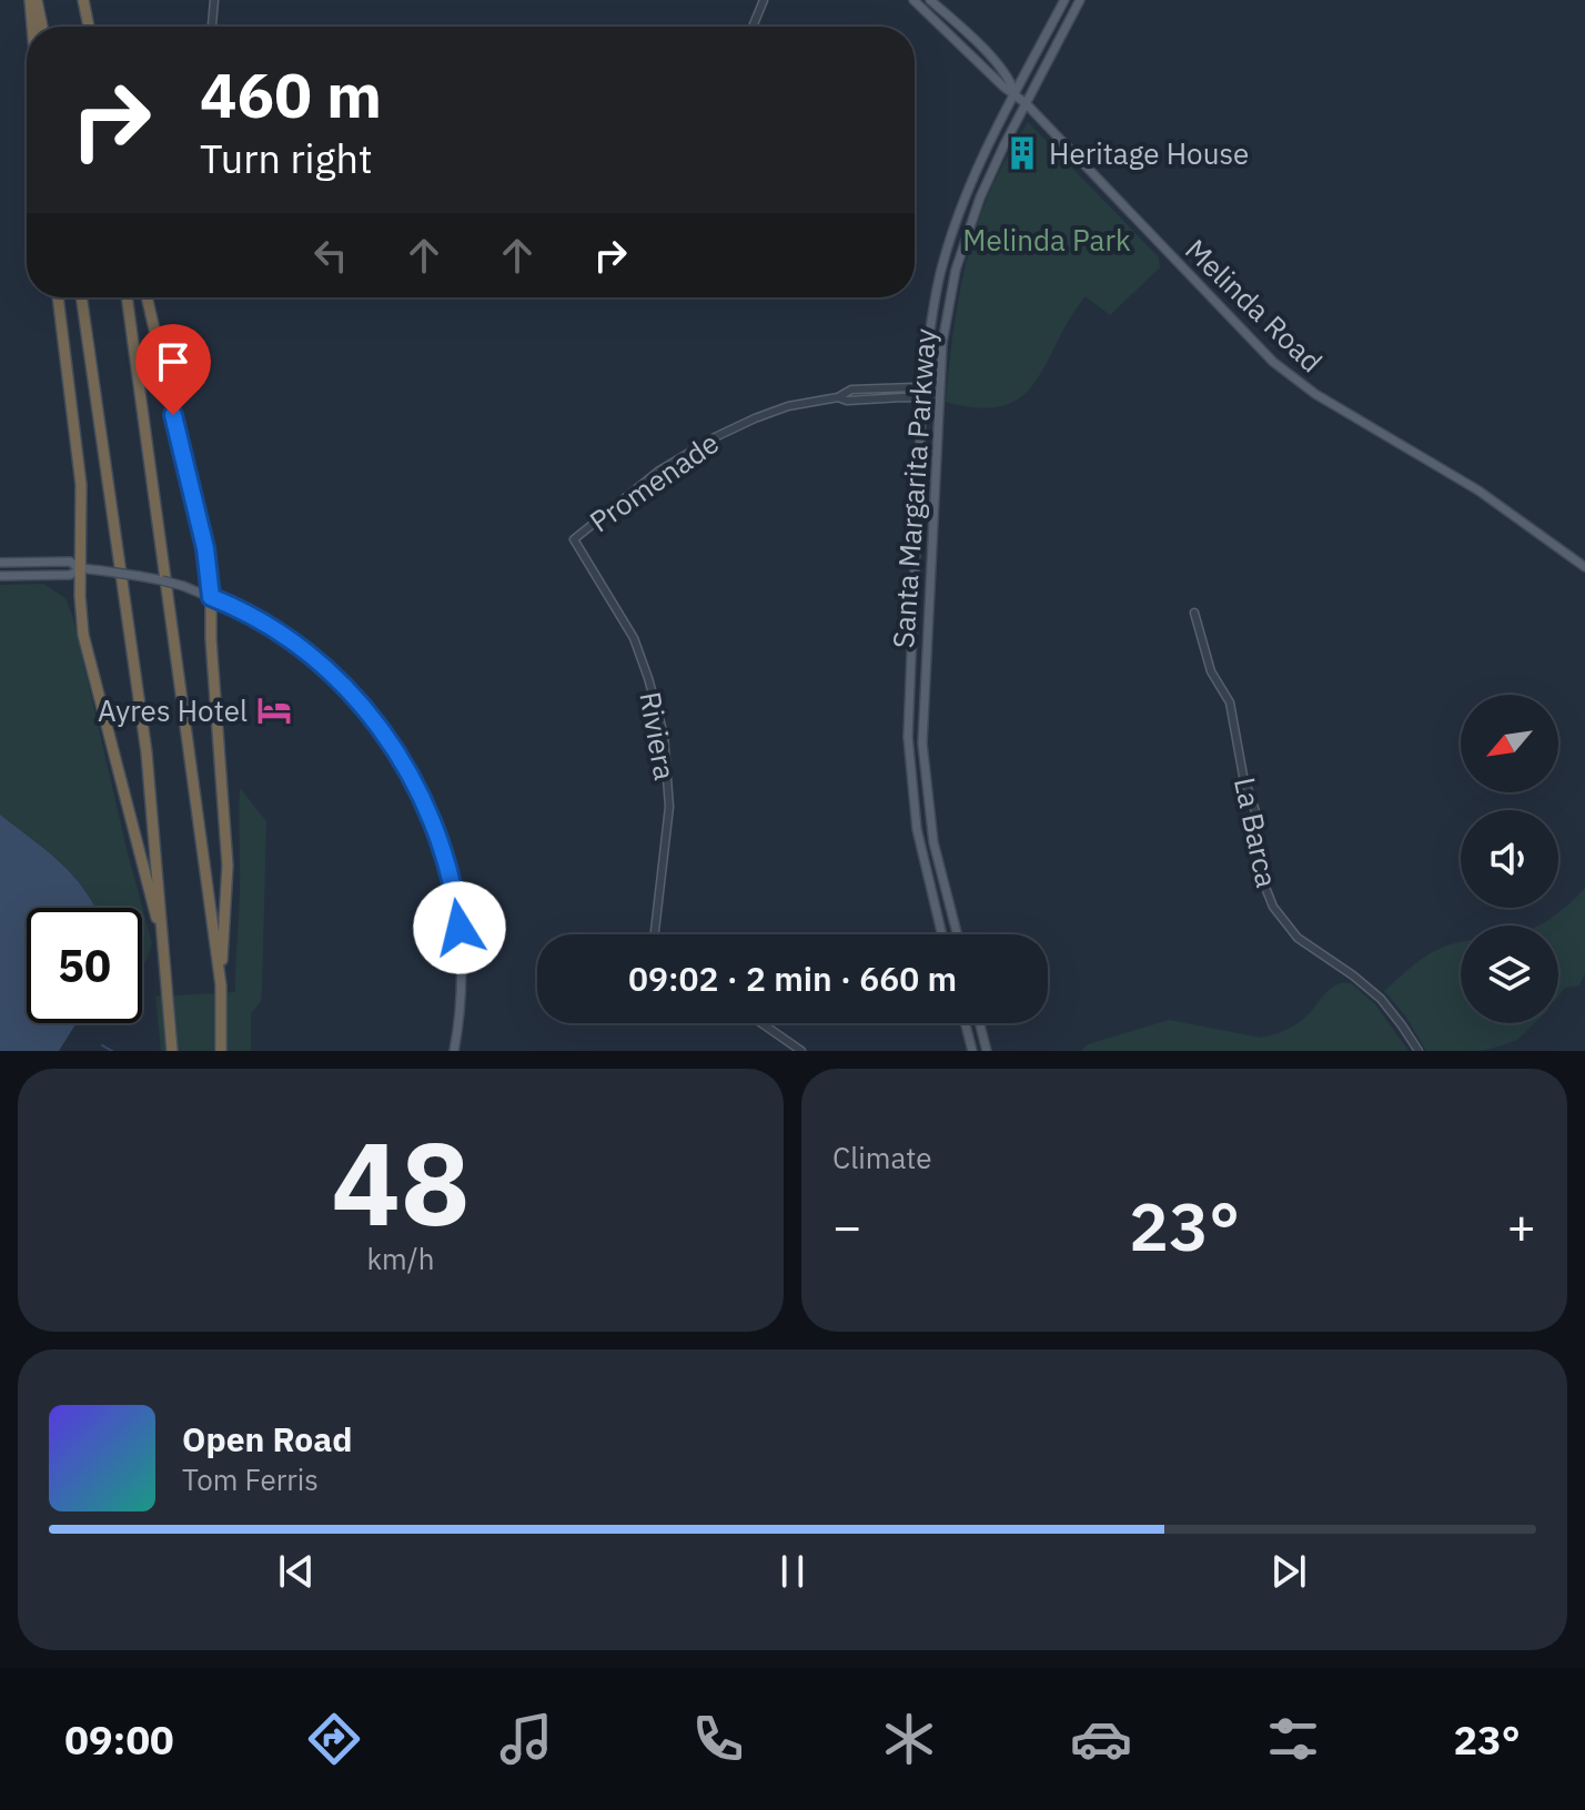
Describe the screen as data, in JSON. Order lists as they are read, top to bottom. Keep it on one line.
{"streets":{"main road":["Melinda Road","Santa Margarita Parkway"],"street":["Promenade","Riviera","La Barca"]},"crossings":[["Melinda Road","Santa Margarita Parkway"],["Promenade","Santa Margarita Parkway"],["Promenade","Riviera"]],"parks":["Melinda Park"],"places":{"building":["Heritage House"],"hotel":["Ayres Hotel"]},"north":"bottom left","page":{"turn":["460 m","Turn right"],"limit":"50","trip":"09:02 · 2 min · 660 m","tile":[["48","km/h"],"Climate"],"heat":["−","23°","+"],"song":["Open Road","Tom Ferris"],"tabs":["09:00","23°"]}}
